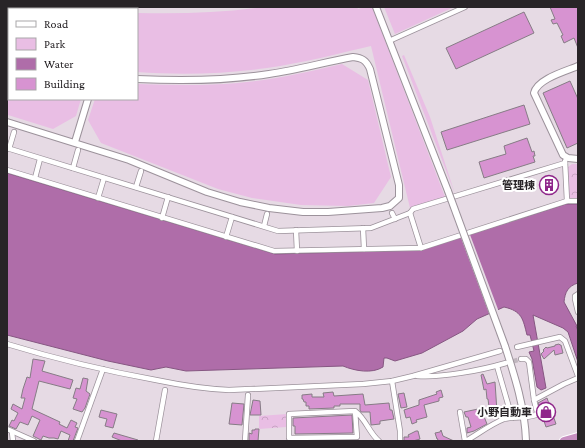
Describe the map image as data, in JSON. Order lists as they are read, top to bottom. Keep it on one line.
{"places":{"building":["管理棟"],"shop":["小野自動車"]},"legend":["Road","Park","Water","Building"]}
